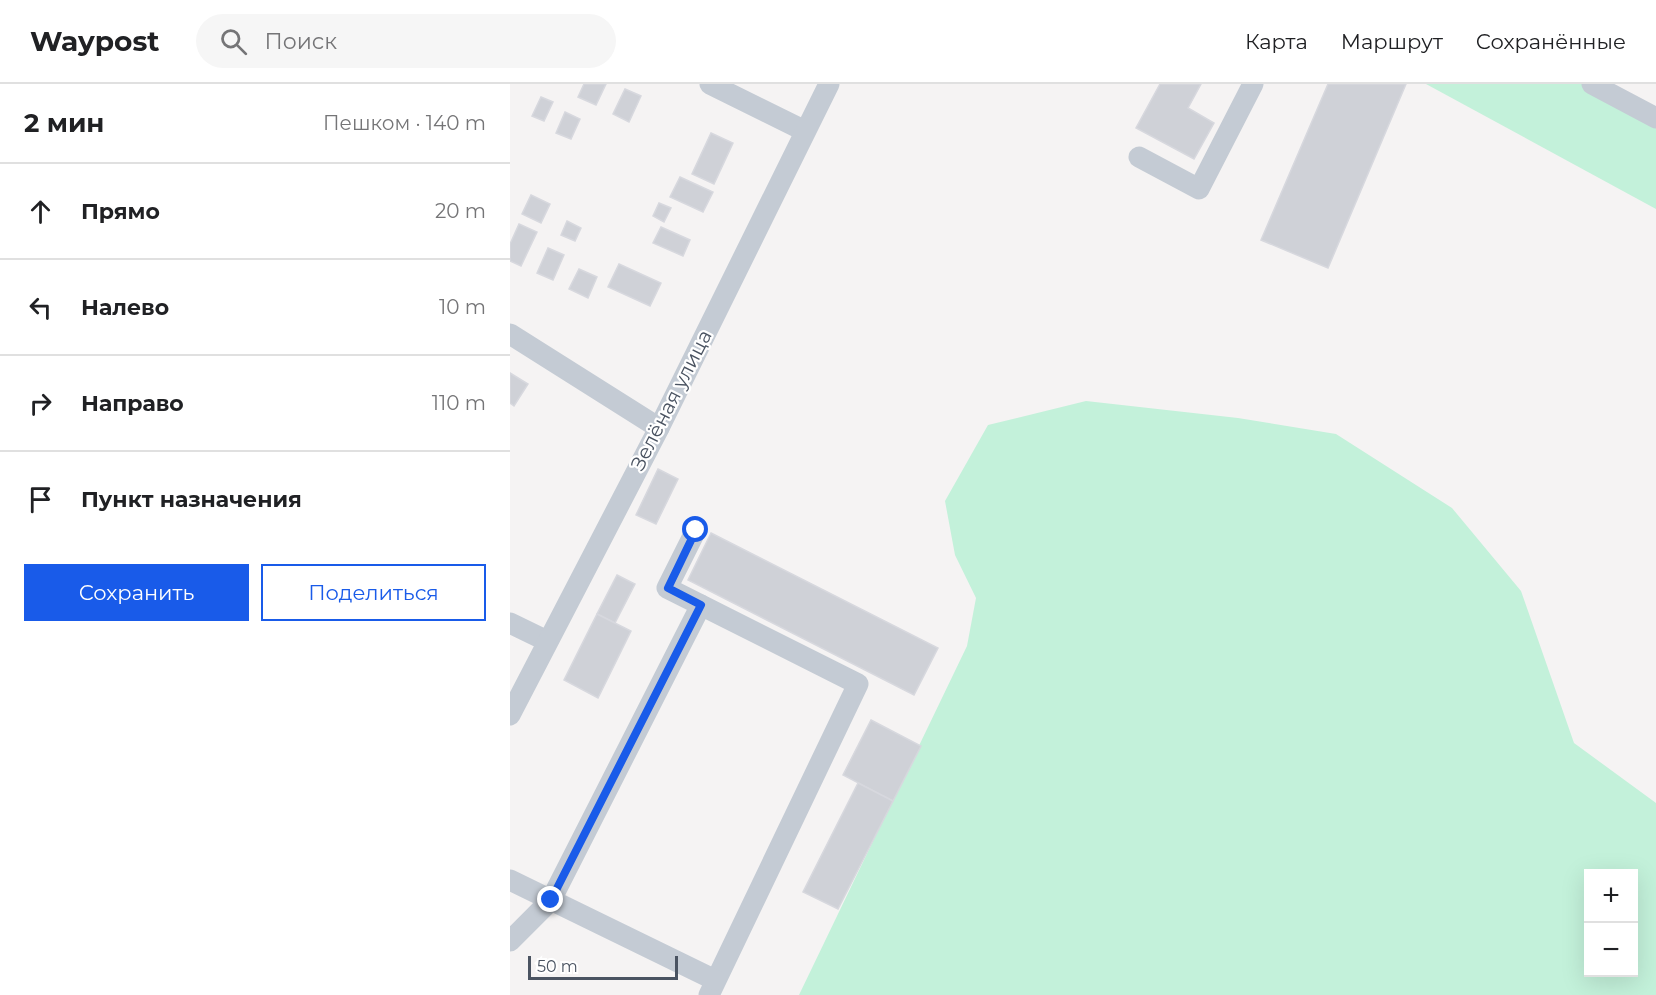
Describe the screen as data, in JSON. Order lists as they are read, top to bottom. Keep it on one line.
{"streets":{"street":["Зелёная улица"]},"scale_bar":"50 m","page":{"header":"Waypost","search":"Поиск","nav":["Карта","Маршрут","Сохранённые"],"heading":["2 мин","Пешком · 140 m"],"list":[["Прямо","20 m"],["Налево","10 m"],["Направо","110 m"],"Пункт назначения"],"buttons":["Сохранить","Поделиться"],"map_buttons":["+","−"],"scale":"50 m"}}
